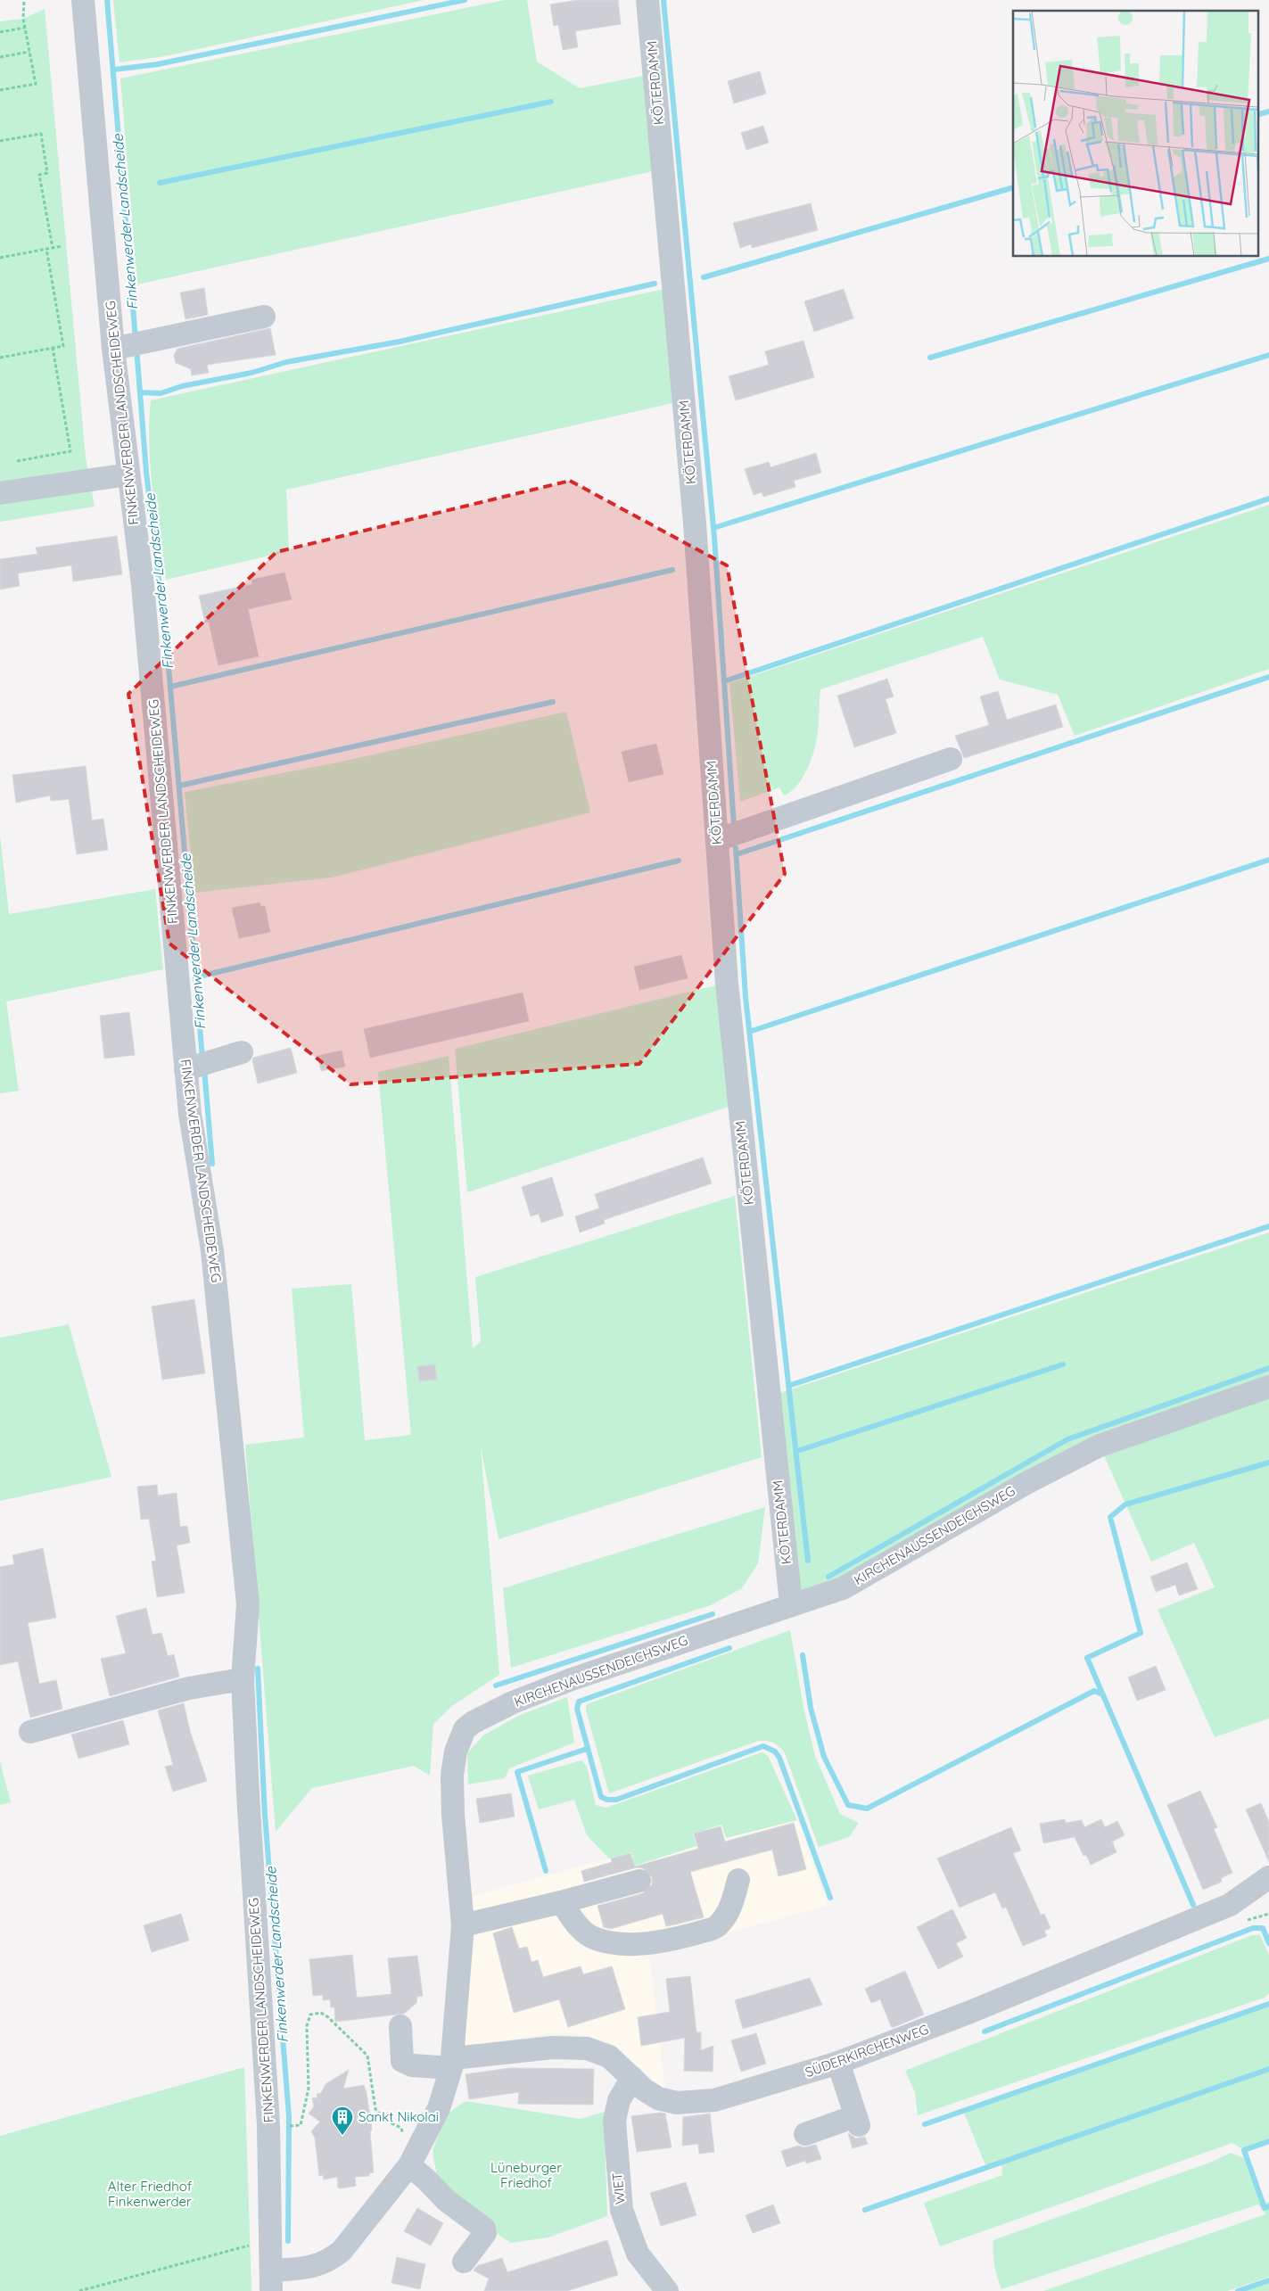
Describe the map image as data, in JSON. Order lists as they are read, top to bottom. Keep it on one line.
{"streets":{"street":["KÖTERDAMM","FINKENWERDER LANDSCHEIDEWEG","KIRCHENAUSSENDEICHSWEG","SÜDERKIRCHENWEG","WIET"]},"crossings":[["KÖTERDAMM","KIRCHENAUSSENDEICHSWEG"],["FINKENWERDER LANDSCHEIDEWEG","KIRCHENAUSSENDEICHSWEG"],["KIRCHENAUSSENDEICHSWEG","SÜDERKIRCHENWEG"],["SÜDERKIRCHENWEG","WIET"]],"water":["Finkenwerder Landscheide"],"parks":["Lüneburger Friedhof","Alter Friedhof Finkenwerder"],"places":{"building":["Sankt Nikolai"]}}
